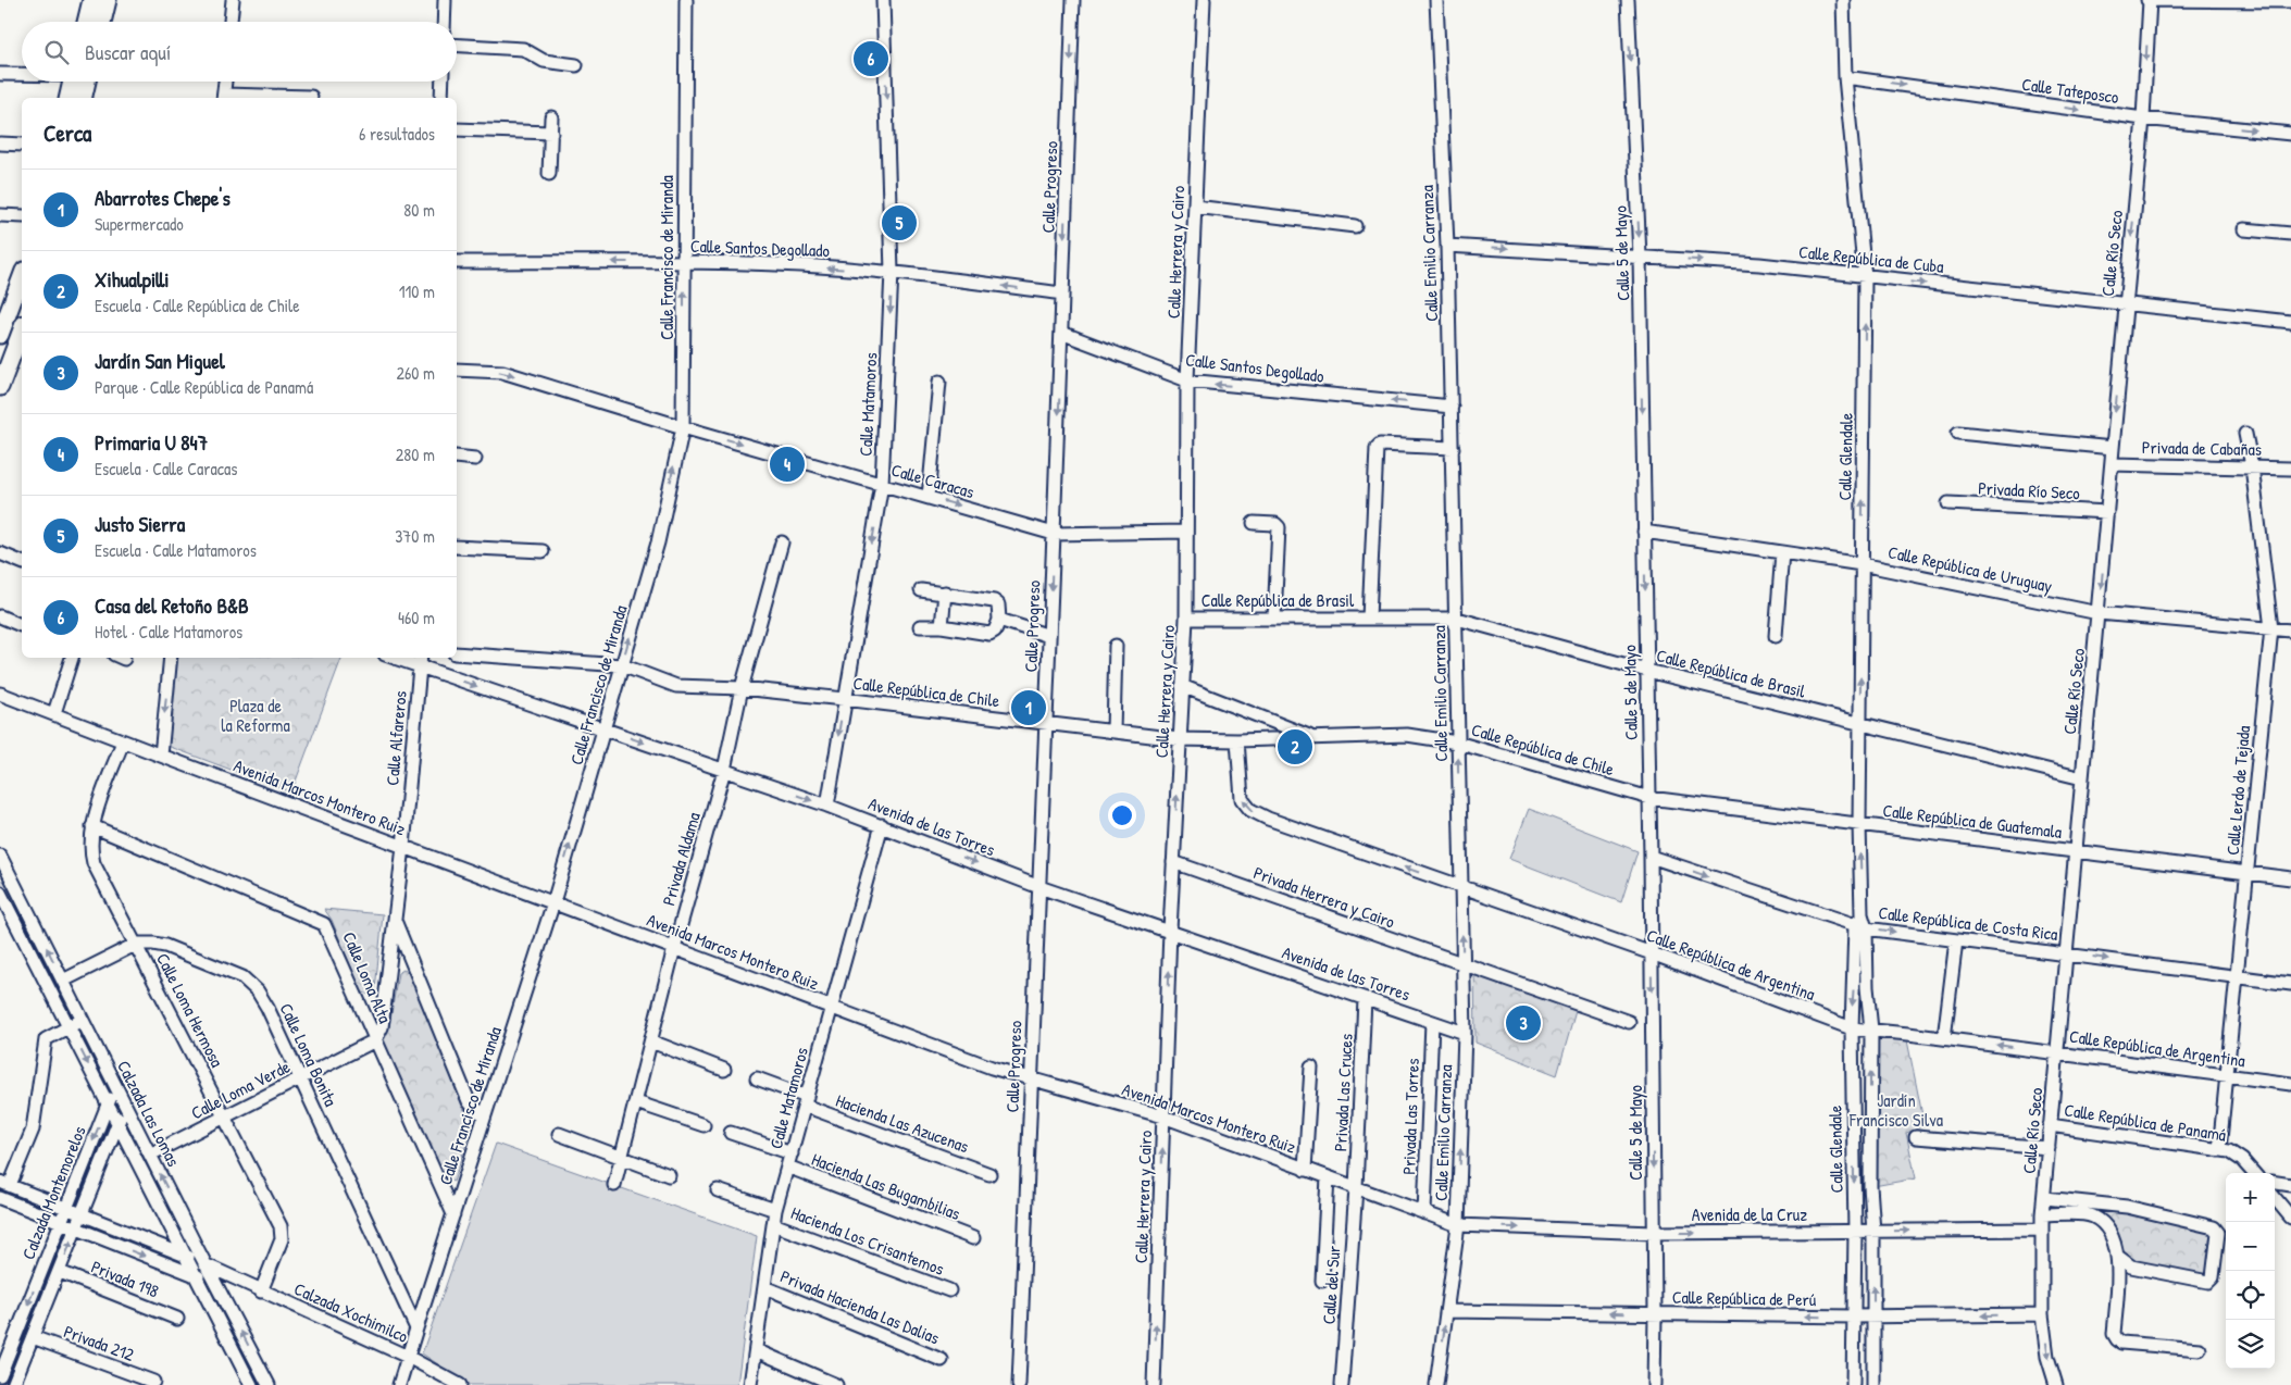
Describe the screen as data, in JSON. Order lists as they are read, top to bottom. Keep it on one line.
{"streets":{"street":["Calle Tateposco","Calle Progreso","Calle Santos Degollado","Calle Herrera y Cairo","Calle Emilio Carranza","Calle 5 de Mayo","Calle Río Seco","Calle Francisco de Miranda","Calle República de Cuba","Calle Matamoros","Privada de Cabañas","Calle Glendale","Calle Caracas","Privada Río Seco","Calle República de Uruguay","Calle República de Brasil","Calle República de Chile","Calle Alfareros","Calle Lerdo de Tejada","Avenida Marcos Montero Ruiz","Calle República de Guatemala","Avenida de las Torres","Privada Aldama","Privada Herrera y Cairo","Calle República de Costa Rica","Calle República de Argentina","Calle Loma Alta","Calle Loma Hermosa","Calle Loma Bonita","Calle Loma Verde","Privada Las Cruces","Calzada Las Lomas","Privada Las Torres","Calle República de Panamá","Hacienda Las Azucenas","Hacienda Las Bugambilias","Calzada Montemorelos","Avenida de la Cruz","Hacienda Los Crisantemos","Privada 198","Calle del Sur","Calle República de Perú","Privada Hacienda Las Dalias","Calzada Xochimilco","Privada 212"]},"crossings":[["Calle Tateposco","Calle Río Seco"],["Calle Tateposco","Calle Glendale"],["Calle Progreso","Calle Santos Degollado"],["Calle Progreso","Calle Caracas"],["Calle Progreso","Calle República de Chile"],["Calle Progreso","Avenida Marcos Montero Ruiz"],["Calle Progreso","Avenida de las Torres"],["Calle Santos Degollado","Calle Herrera y Cairo"],["Calle Santos Degollado","Calle Emilio Carranza"],["Calle Santos Degollado","Calle Francisco de Miranda"],["Calle Santos Degollado","Calle Matamoros"],["Calle Herrera y Cairo","Calle Caracas"],["Calle Herrera y Cairo","Calle República de Brasil"],["Calle Herrera y Cairo","Calle República de Chile"],["Calle Herrera y Cairo","Avenida Marcos Montero Ruiz"],["Calle Herrera y Cairo","Avenida de las Torres"],["Calle Herrera y Cairo","Privada Herrera y Cairo"],["Calle Emilio Carranza","Calle República de Cuba"],["Calle Emilio Carranza","Calle República de Brasil"],["Calle Emilio Carranza","Calle República de Chile"],["Calle Emilio Carranza","Avenida Marcos Montero Ruiz"],["Calle Emilio Carranza","Avenida de las Torres"],["Calle Emilio Carranza","Privada Herrera y Cairo"],["Calle Emilio Carranza","Calle República de Argentina"],["Calle Emilio Carranza","Avenida de la Cruz"],["Calle Emilio Carranza","Calle República de Perú"],["Calle 5 de Mayo","Calle República de Cuba"],["Calle 5 de Mayo","Calle República de Uruguay"],["Calle 5 de Mayo","Calle República de Brasil"],["Calle 5 de Mayo","Calle República de Chile"],["Calle 5 de Mayo","Calle República de Guatemala"],["Calle 5 de Mayo","Calle República de Costa Rica"],["Calle 5 de Mayo","Calle República de Argentina"],["Calle 5 de Mayo","Avenida de la Cruz"],["Calle 5 de Mayo","Calle República de Perú"],["Calle Río Seco","Calle República de Cuba"],["Calle Río Seco","Privada de Cabañas"],["Calle Río Seco","Privada Río Seco"],["Calle Río Seco","Calle República de Uruguay"],["Calle Río Seco","Calle República de Brasil"],["Calle Río Seco","Calle República de Guatemala"],["Calle Río Seco","Calle República de Costa Rica"],["Calle Río Seco","Calle República de Argentina"],["Calle Río Seco","Calle República de Panamá"],["Calle Río Seco","Avenida de la Cruz"],["Calle Río Seco","Calle República de Perú"],["Calle Francisco de Miranda","Calle Caracas"],["Calle Francisco de Miranda","Calle República de Chile"],["Calle Francisco de Miranda","Calle Alfareros"],["Calle Francisco de Miranda","Avenida Marcos Montero Ruiz"],["Calle Francisco de Miranda","Avenida de las Torres"],["Calle Francisco de Miranda","Calle Loma Alta"],["Calle Francisco de Miranda","Calle Loma Bonita"],["Calle Francisco de Miranda","Calzada Xochimilco"],["Calle República de Cuba","Calle Glendale"],["Calle Matamoros","Calle Caracas"],["Calle Matamoros","Calle República de Chile"],["Calle Matamoros","Avenida Marcos Montero Ruiz"],["Calle Matamoros","Avenida de las Torres"],["Calle Matamoros","Hacienda Las Azucenas"],["Calle Matamoros","Hacienda Las Bugambilias"],["Calle Matamoros","Hacienda Los Crisantemos"],["Calle Matamoros","Privada Hacienda Las Dalias"],["Privada de Cabañas","Calle Lerdo de Tejada"],["Calle Glendale","Calle República de Uruguay"],["Calle Glendale","Calle República de Brasil"],["Calle Glendale","Calle República de Guatemala"],["Calle Glendale","Calle República de Costa Rica"],["Calle Glendale","Calle República de Argentina"],["Calle Glendale","Avenida de la Cruz"],["Calle Glendale","Calle República de Perú"],["Calle República de Uruguay","Calle Lerdo de Tejada"],["Calle República de Chile","Calle República de Guatemala"],["Calle República de Chile","Privada Aldama"],["Calle República de Chile","Calle República de Argentina"],["Calle Alfareros","Avenida Marcos Montero Ruiz"],["Calle Alfareros","Avenida de las Torres"],["Calle Alfareros","Calle Loma Alta"],["Calle Alfareros","Calle Loma Verde"],["Calle Lerdo de Tejada","Calle República de Guatemala"],["Calle Lerdo de Tejada","Calle República de Costa Rica"],["Calle Lerdo de Tejada","Calle República de Argentina"],["Calle Lerdo de Tejada","Calle República de Panamá"],["Avenida Marcos Montero Ruiz","Privada Aldama"],["Avenida Marcos Montero Ruiz","Calle Loma Hermosa"],["Avenida Marcos Montero Ruiz","Privada Las Cruces"],["Avenida Marcos Montero Ruiz","Privada Las Torres"],["Avenida Marcos Montero Ruiz","Avenida de la Cruz"],["Avenida Marcos Montero Ruiz","Calle del Sur"],["Avenida de las Torres","Privada Aldama"],["Avenida de las Torres","Privada Las Cruces"],["Avenida de las Torres","Privada Las Torres"],["Calle Loma Alta","Calle Loma Hermosa"],["Calle Loma Alta","Calle Loma Verde"],["Calle Loma Hermosa","Calle Loma Bonita"],["Calle Loma Hermosa","Calle Loma Verde"],["Calle Loma Hermosa","Calzada Xochimilco"],["Calle Loma Bonita","Calle Loma Verde"],["Calle Loma Verde","Calzada Las Lomas"],["Privada Las Cruces","Calle del Sur"],["Calzada Las Lomas","Calzada Montemorelos"],["Calzada Las Lomas","Calzada Xochimilco"],["Calzada Montemorelos","Privada 198"],["Calzada Montemorelos","Calzada Xochimilco"],["Calzada Montemorelos","Privada 212"]],"one_way":["Calle Tateposco","Calle Progreso","Calle Santos Degollado","Calle Herrera y Cairo","Calle Emilio Carranza","Calle 5 de Mayo","Calle Río Seco","Calle Francisco de Miranda","Calle República de Cuba","Calle Matamoros","Calle Caracas","Avenida de las Torres","Calle República de Costa Rica","Avenida de la Cruz","Calle República de Perú"],"parks":["Plaza de la Reforma","Jardín Francisco Silva"],"page":{"search":"Buscar aquí","pins":["6","5","4","1","2","3"],"heading":["Cerca","6 resultados"],"list":[{"mark":"1","name":"Abarrotes Chepe's","note":"Supermercado","value":"80 m"},{"mark":"2","name":"Xihualpilli","note":"Escuela · Calle República de Chile","value":"110 m"},{"mark":"3","name":"Jardín San Miguel","note":"Parque · Calle República de Panamá","value":"260 m"},{"mark":"4","name":"Primaria U 847","note":"Escuela · Calle Caracas","value":"280 m"},{"mark":"5","name":"Justo Sierra","note":"Escuela · Calle Matamoros","value":"370 m"},{"mark":"6","name":"Casa del Retoño B&B","note":"Hotel · Calle Matamoros","value":"460 m"}],"map_buttons":["+","−"]}}
